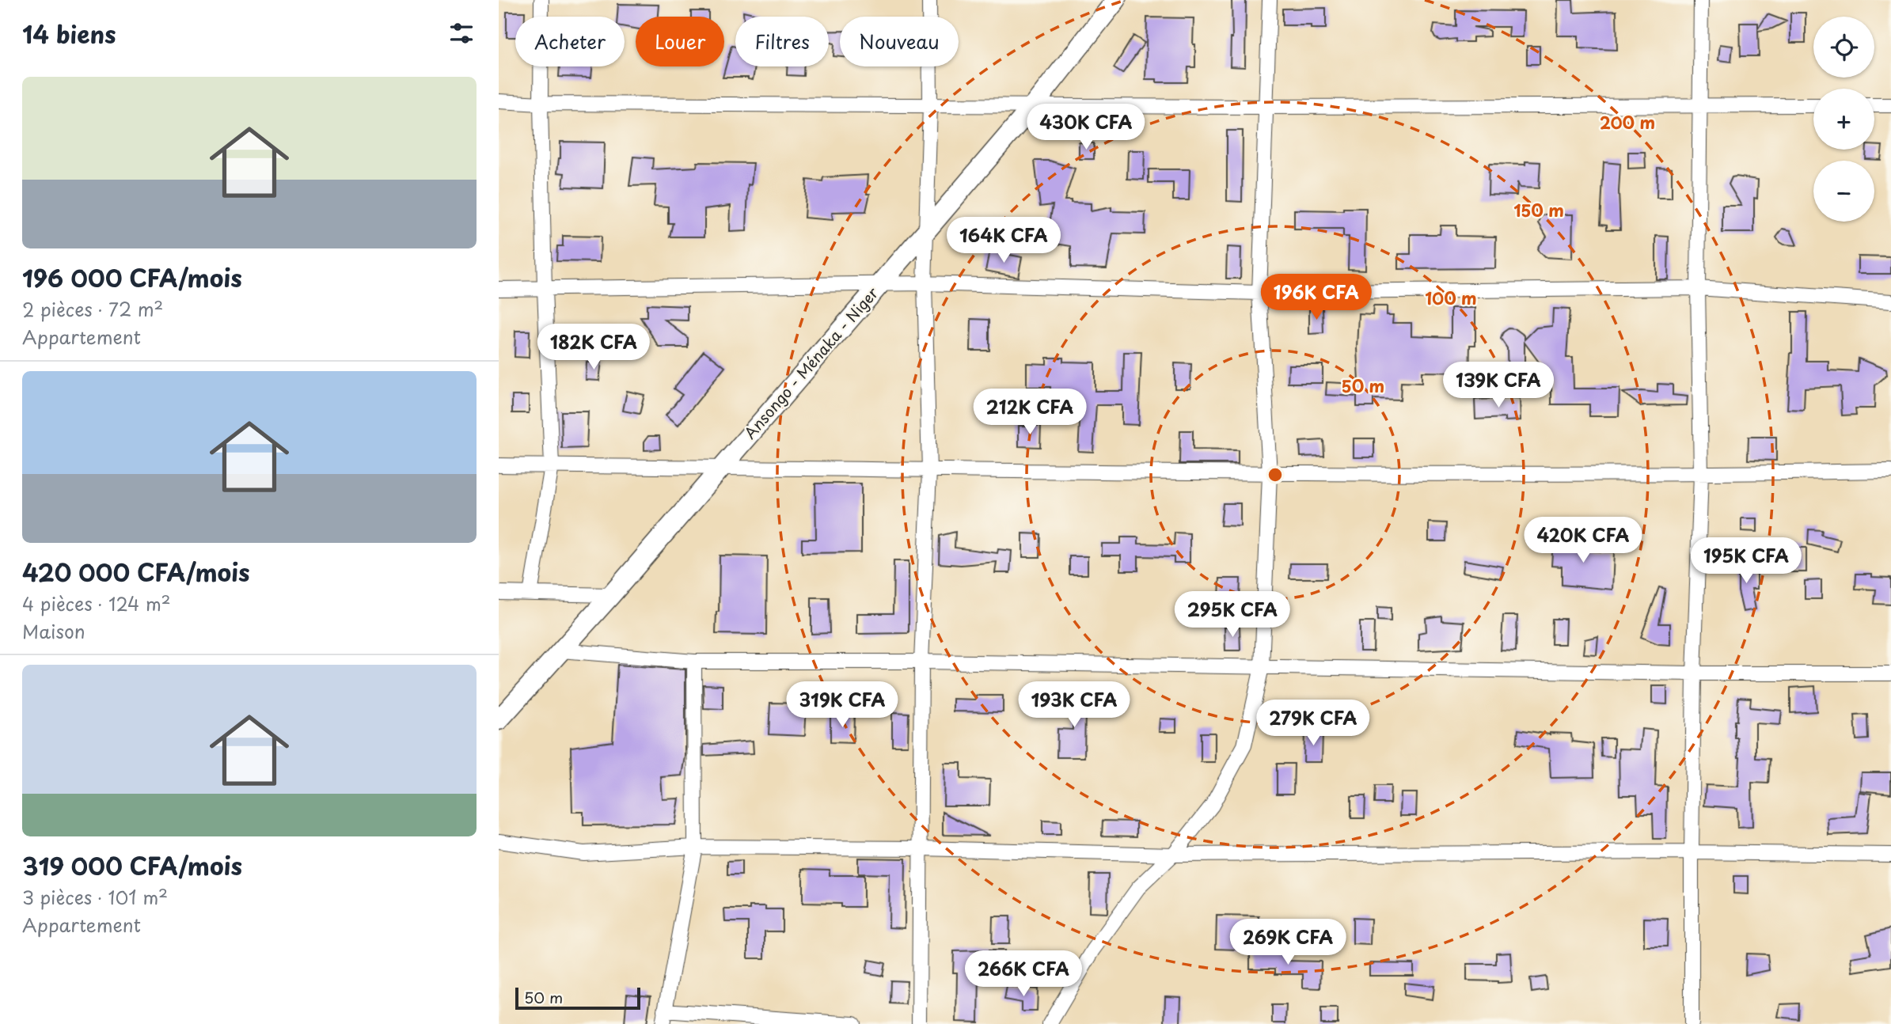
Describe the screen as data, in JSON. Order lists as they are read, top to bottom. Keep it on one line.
{"streets":{"main road":["Ansongo - Ménaka - Niger"]},"scale_bar":"50 m","page":{"heading":"14 biens","map_buttons":["+","−"],"chip":["Acheter","Louer","Filtres","Nouveau"],"list":[{"name":"196 000 CFA/mois","note":"2 pièces · 72 m² · Appartement"},{"name":"420 000 CFA/mois","note":"4 pièces · 124 m² · Maison"},{"name":"319 000 CFA/mois","note":"3 pièces · 101 m² · Appartement"}],"price":["430K CFA","164K CFA","196K CFA","182K CFA","139K CFA","212K CFA","420K CFA","195K CFA","295K CFA","319K CFA","193K CFA","279K CFA","269K CFA","266K CFA"],"scale":"50 m"},"rings":["200 m","150 m","100 m","50 m"]}
